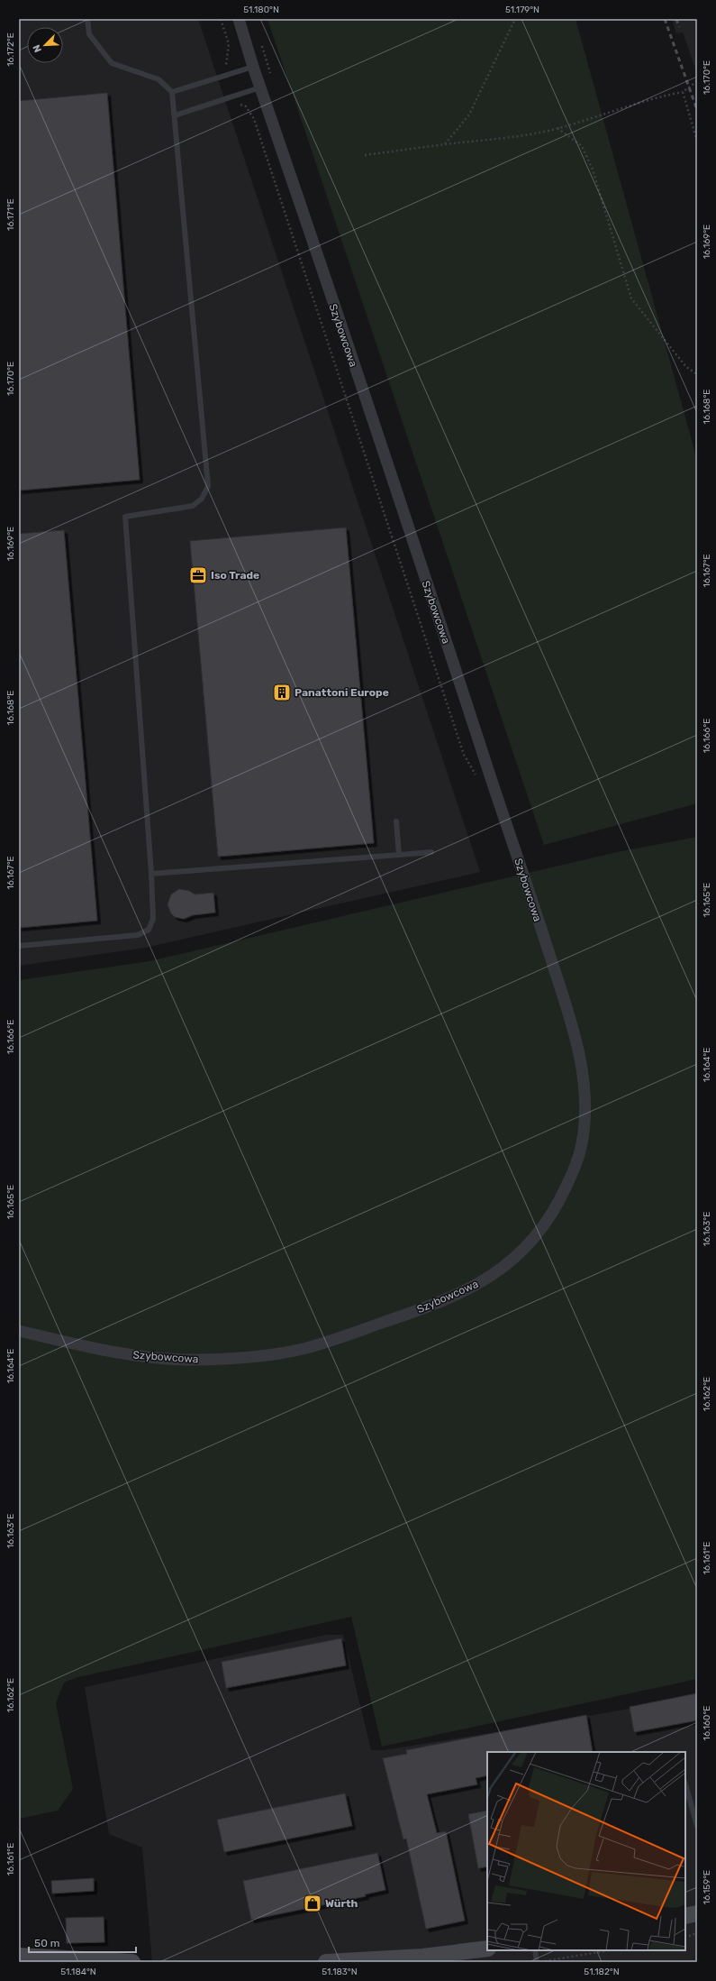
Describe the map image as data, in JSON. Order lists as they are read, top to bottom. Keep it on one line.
{"streets":{"street":["Szybowcowa"]},"places":{"office":["Iso Trade"],"building":["Panattoni Europe"],"shop":["Würth"]},"scale_bar":"50 m","north":"bottom left","coordinates":["51.180°N","51.179°N","16.172°E","16.170°E","16.171°E","16.169°E","16.168°E","16.167°E","16.166°E","16.165°E","16.164°E","16.163°E","16.162°E","16.161°E","16.160°E","16.159°E","51.184°N","51.183°N","51.182°N"]}
